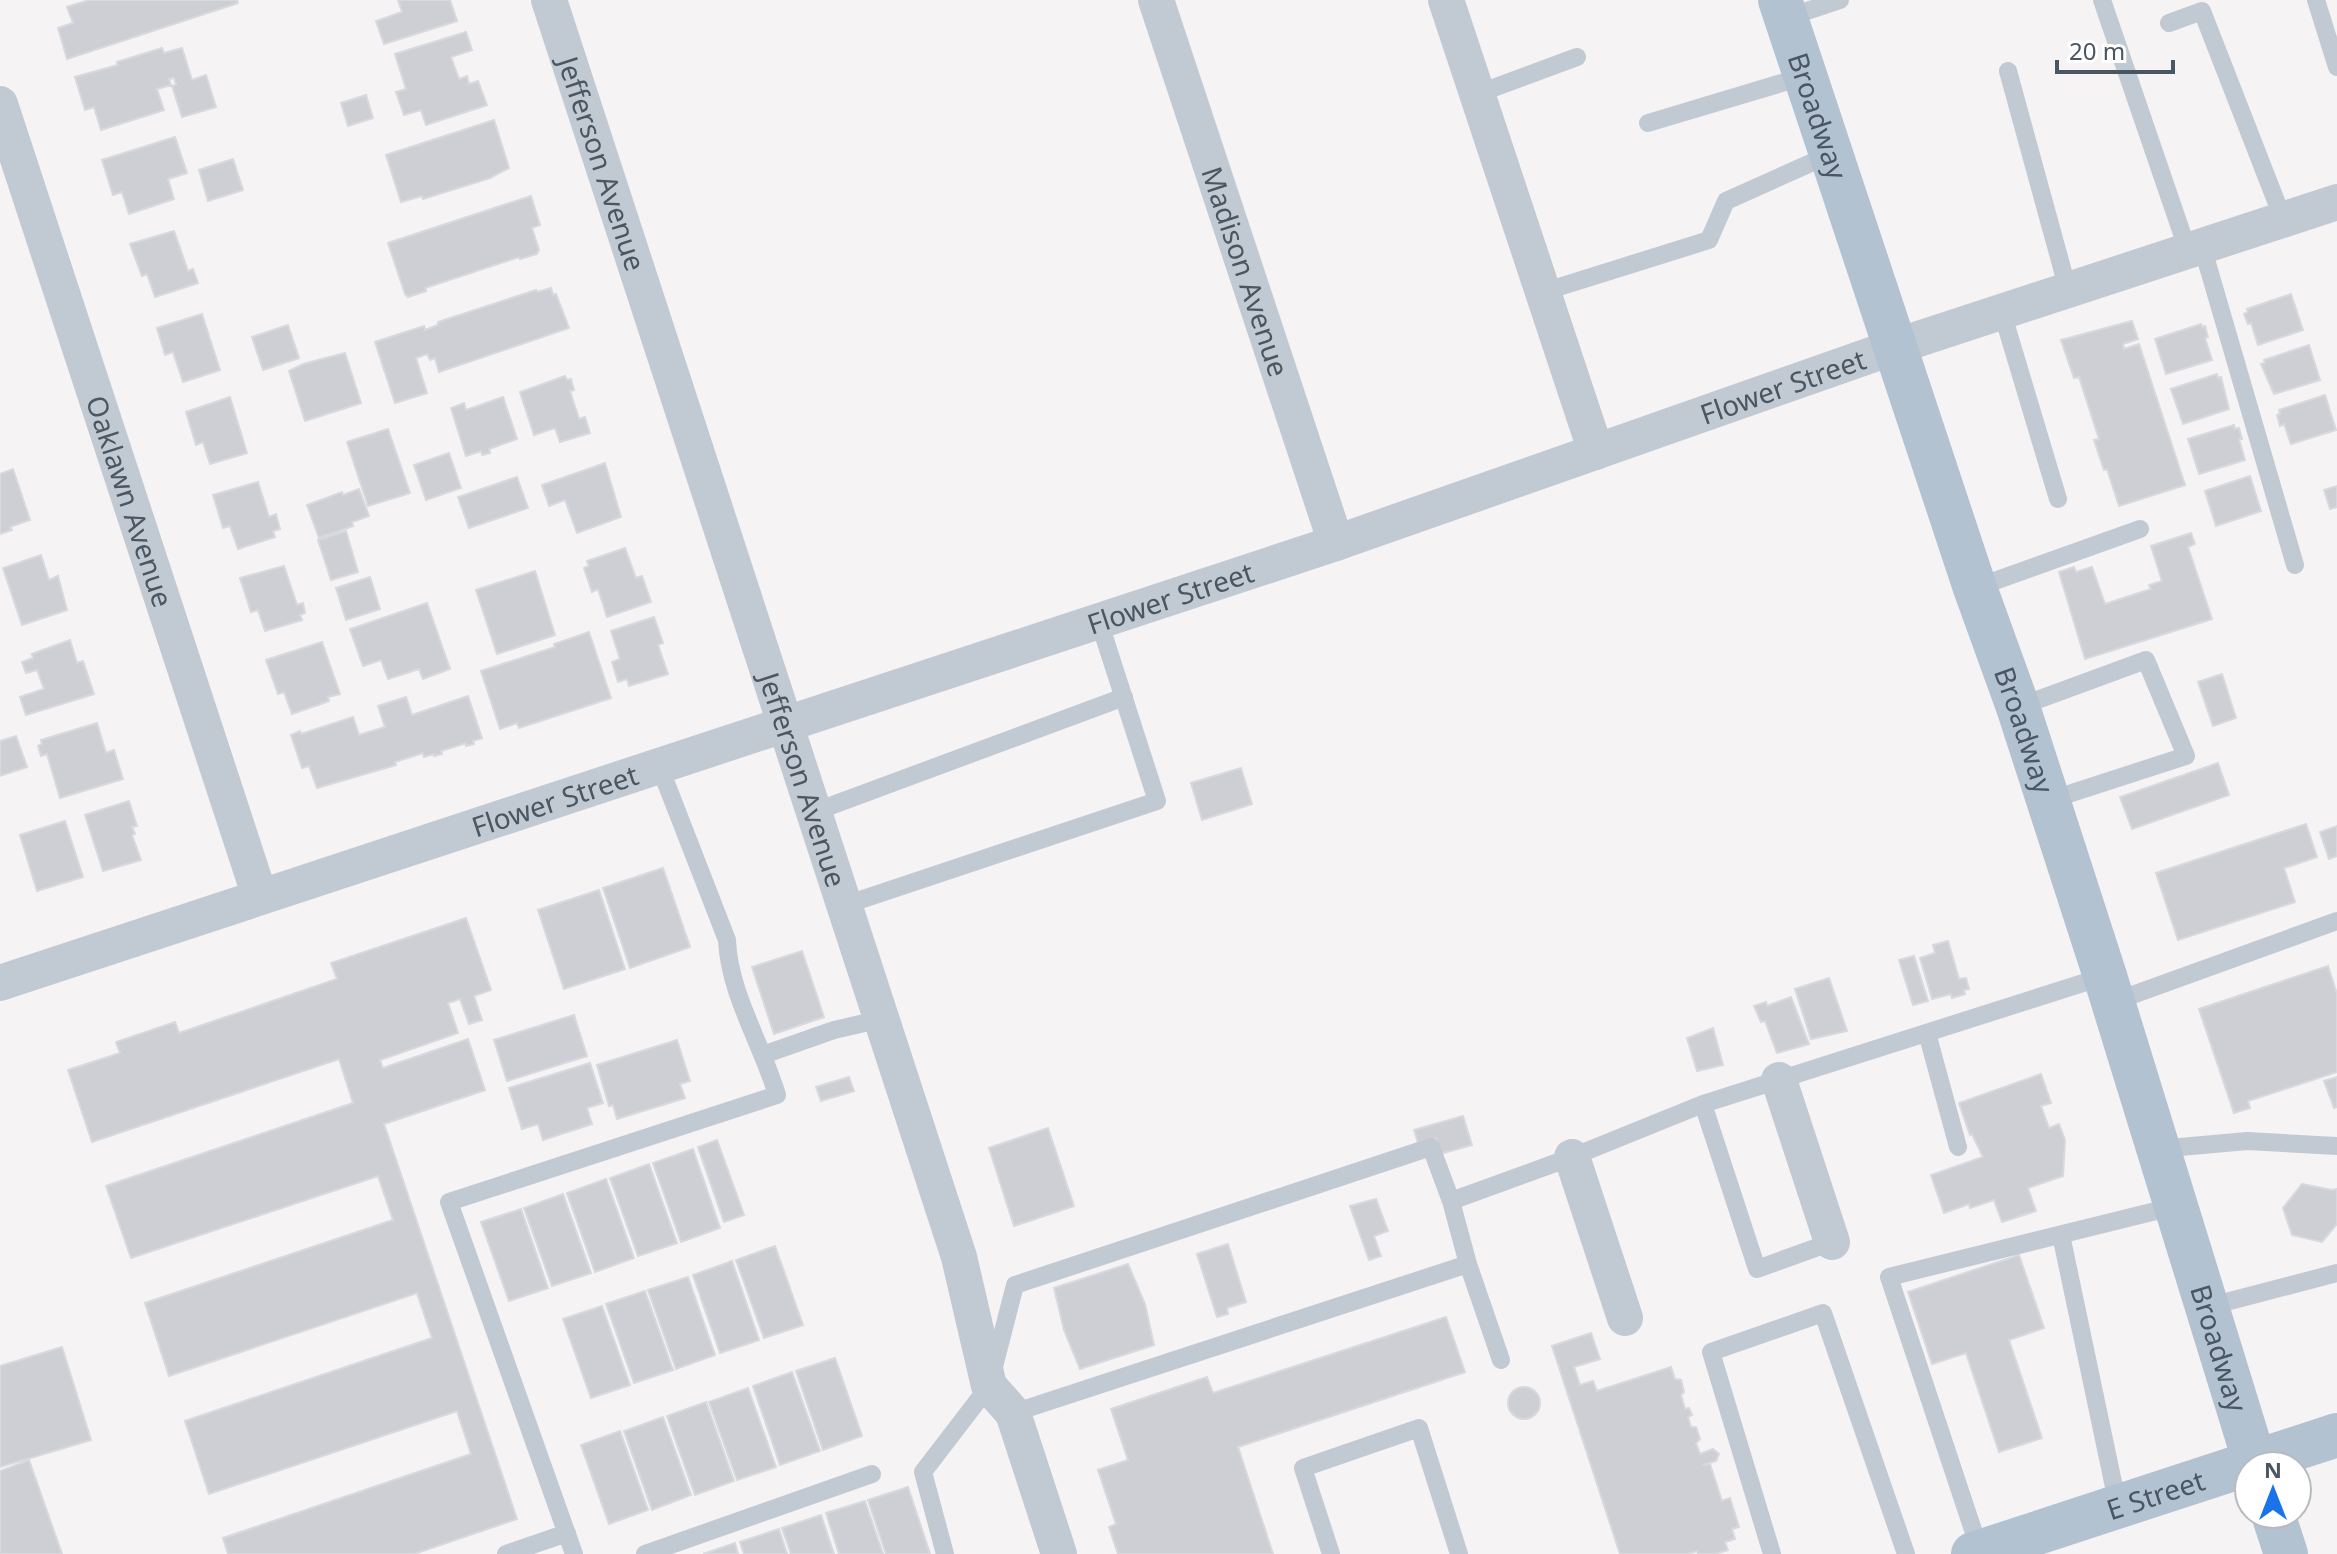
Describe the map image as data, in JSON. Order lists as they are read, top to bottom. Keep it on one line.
{"streets":{"main road":["Broadway","E Street"],"street":["Jefferson Avenue","Madison Avenue","Flower Street","Oaklawn Avenue"]},"crossings":[["Broadway","Flower Street"],["Jefferson Avenue","Flower Street"],["Madison Avenue","Flower Street"],["Flower Street","Oaklawn Avenue"]],"scale_bar":"20 m","north":"top"}
